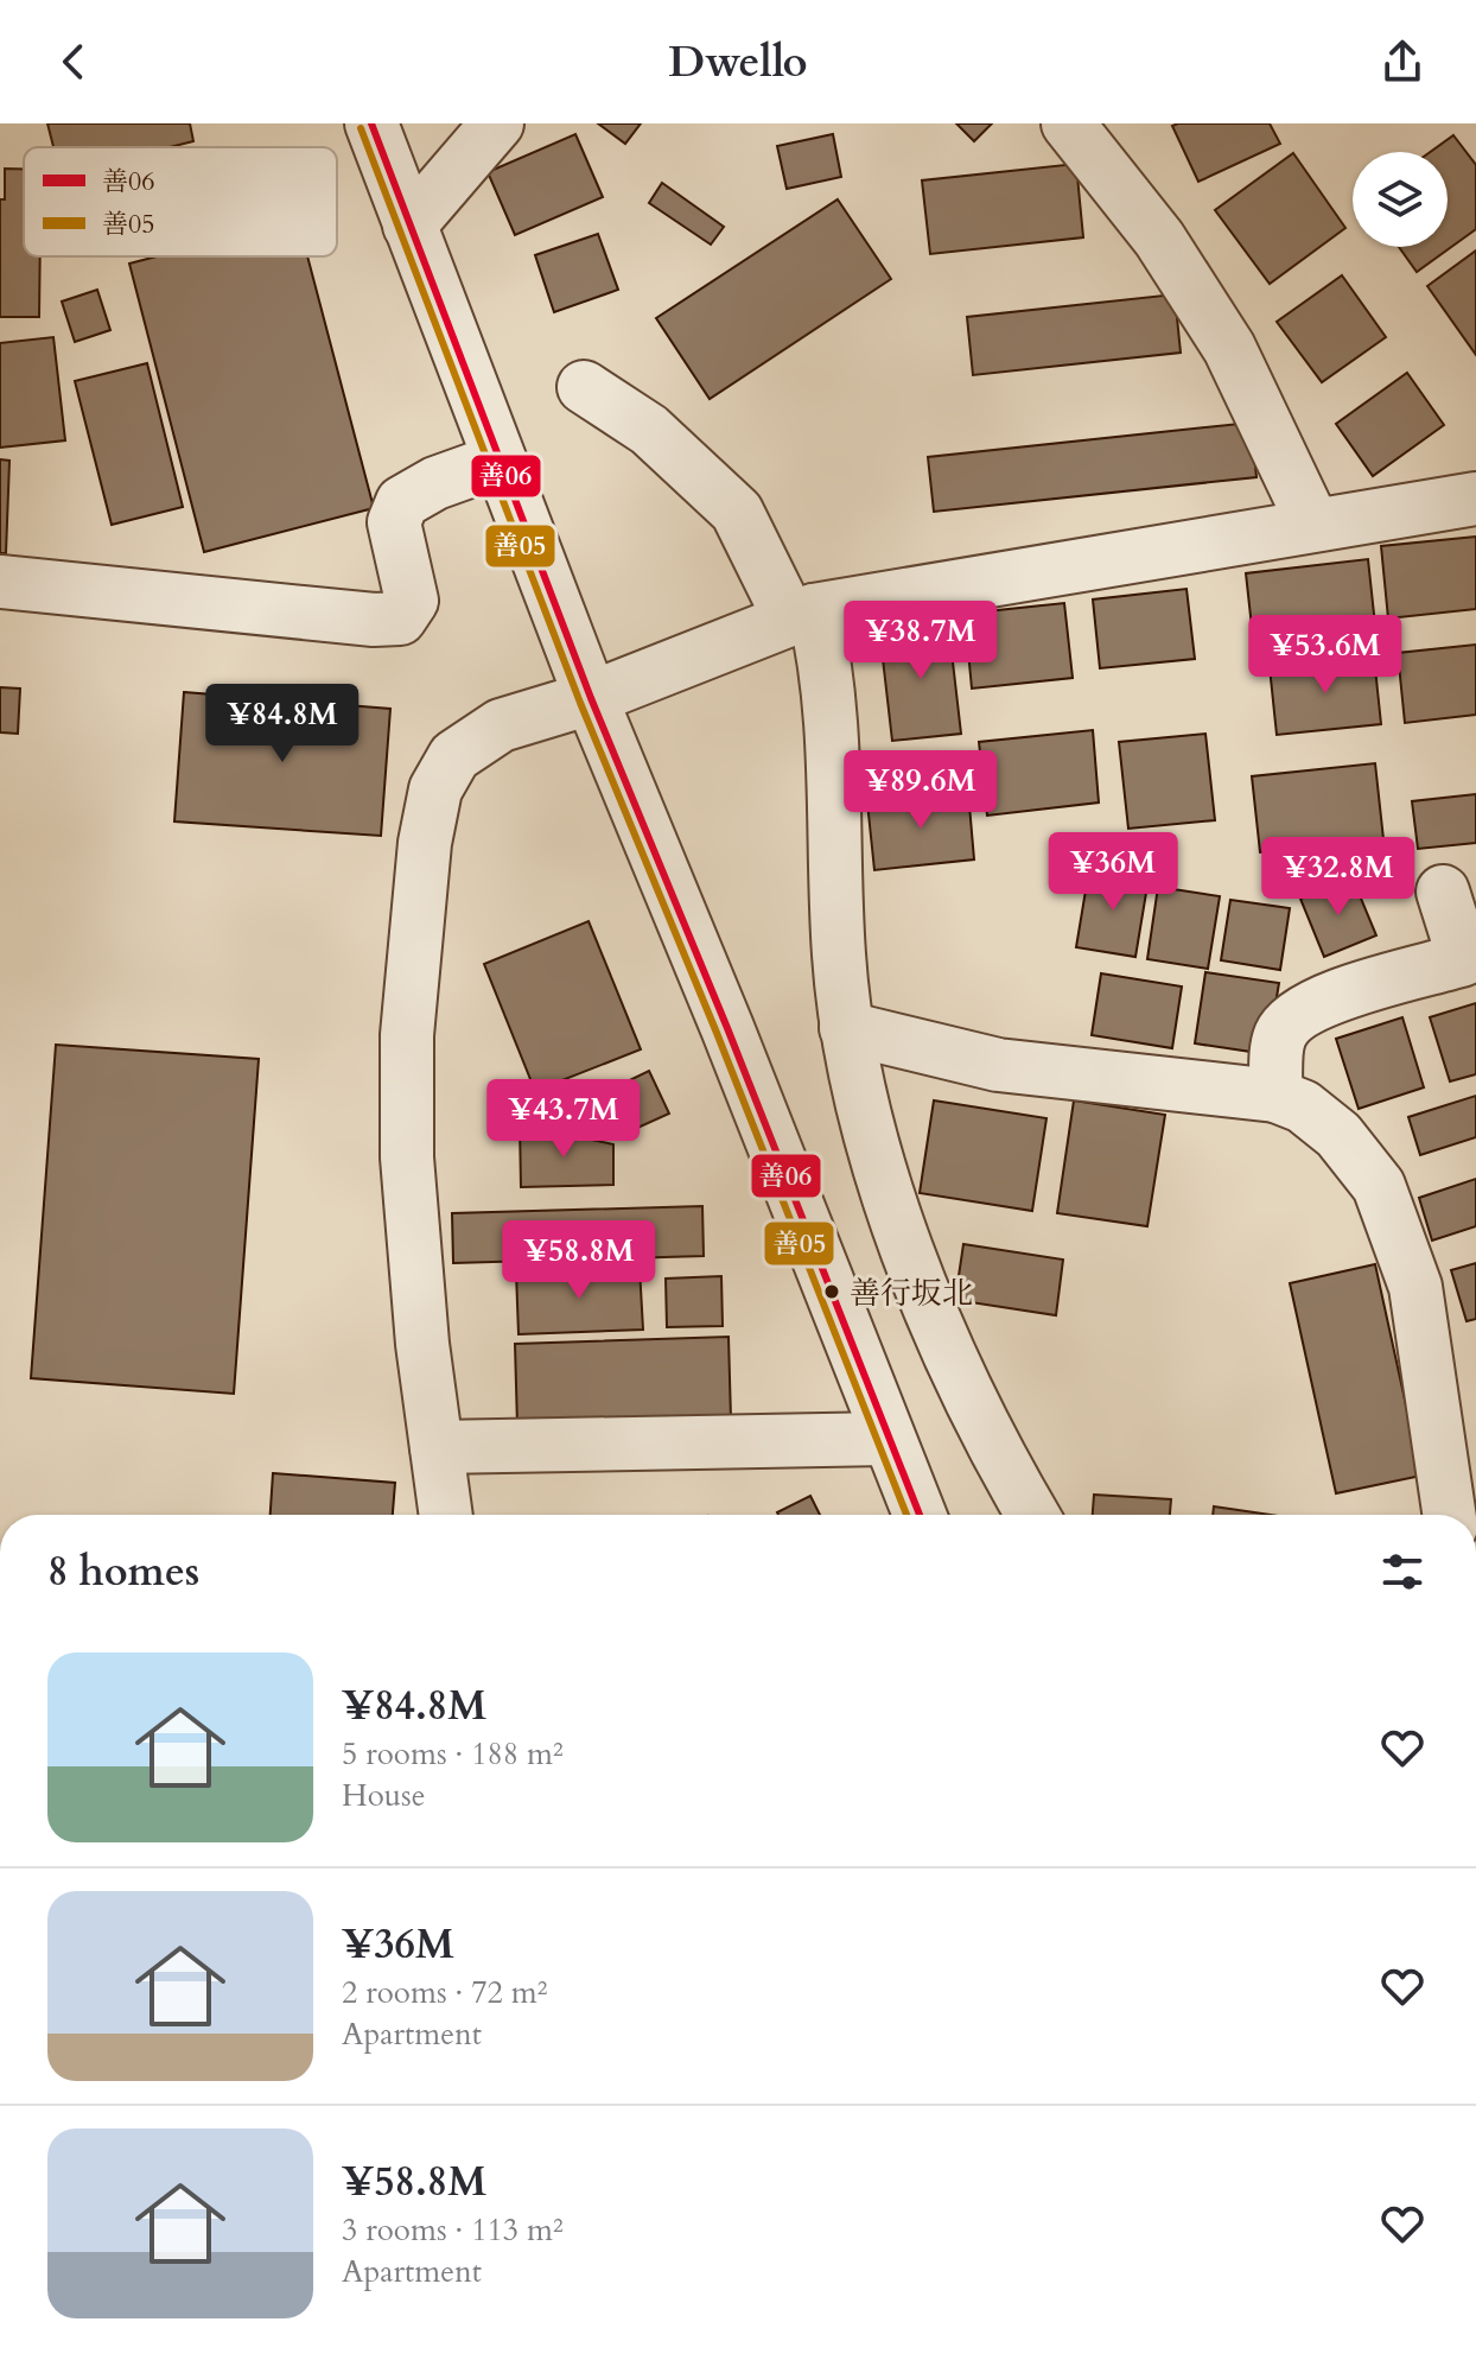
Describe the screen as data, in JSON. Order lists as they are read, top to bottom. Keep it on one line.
{"places":["善行坂北"],"lines":["transit line 善06","transit line 善05"],"legend":["善06","善05"],"page":{"header":"Dwello","price":["¥38.7M","¥53.6M","¥84.8M","¥89.6M","¥36M","¥32.8M","¥43.7M","¥58.8M"],"heading":"8 homes","list":[{"name":"¥84.8M","note":"5 rooms · 188 m² · House"},{"name":"¥36M","note":"2 rooms · 72 m² · Apartment"},{"name":"¥58.8M","note":"3 rooms · 113 m² · Apartment"}]}}
